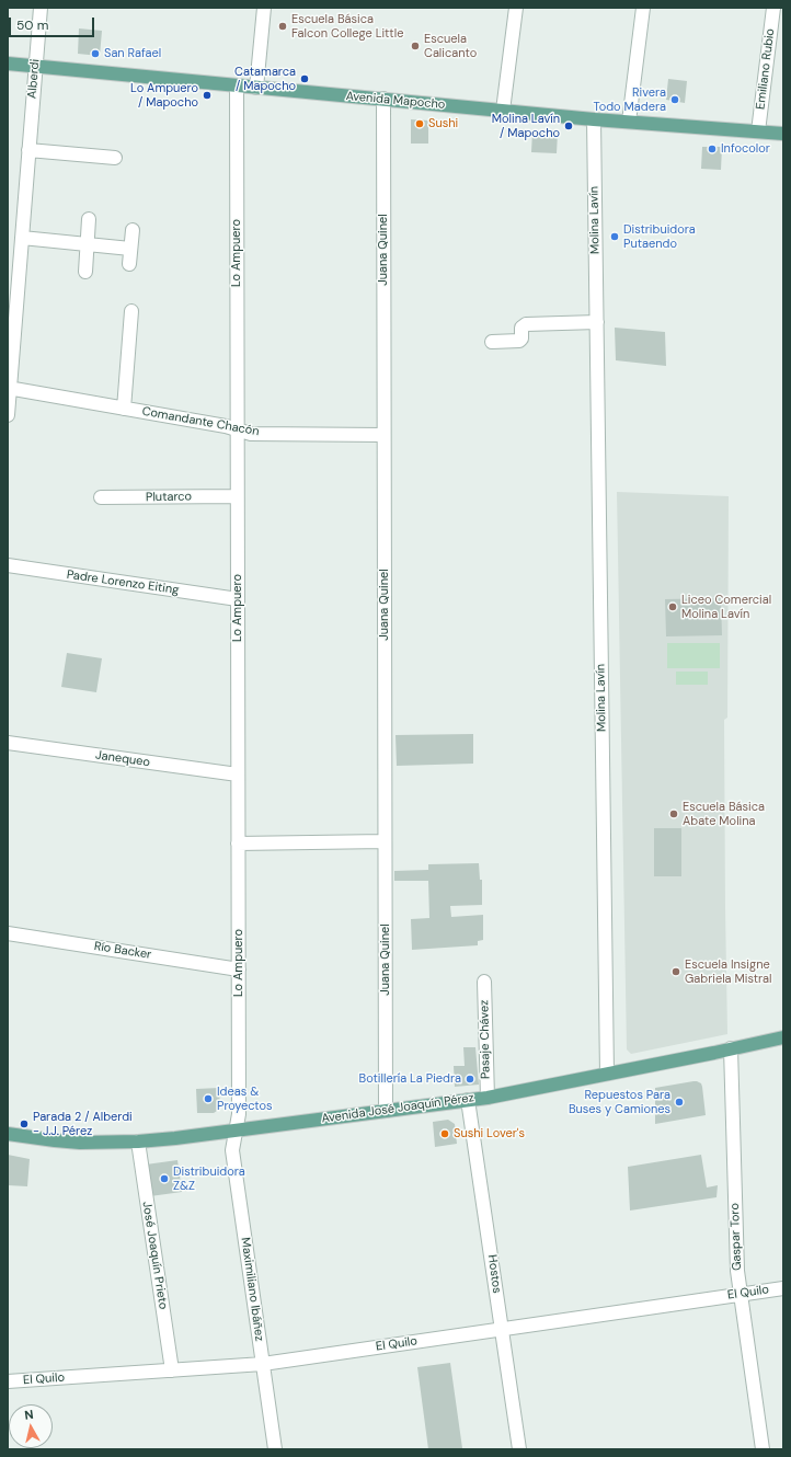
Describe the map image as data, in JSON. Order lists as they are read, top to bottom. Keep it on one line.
{"streets":{"main road":["Avenida Mapocho","Avenida José Joaquín Pérez"],"street":["Emiliano Rubio","Alberdi","Molina Lavín","Juana Quinel","Lo Ampuero","Comandante Chacón","Plutarco","Padre Lorenzo Eiting","Janequeo","Río Backer","Pasaje Chávez","Gaspar Toro","José Joaquín Prieto","Hostos","Maximiliano Ibáñez","El Quilo"]},"crossings":[["Emiliano Rubio","Avenida Mapocho"],["Alberdi","Avenida Mapocho"],["Alberdi","Comandante Chacón"],["Avenida Mapocho","Molina Lavín"],["Avenida Mapocho","Juana Quinel"],["Avenida Mapocho","Lo Ampuero"],["Molina Lavín","Avenida José Joaquín Pérez"],["Juana Quinel","Comandante Chacón"],["Juana Quinel","Avenida José Joaquín Pérez"],["Lo Ampuero","Comandante Chacón"],["Lo Ampuero","Plutarco"],["Lo Ampuero","Padre Lorenzo Eiting"],["Lo Ampuero","Janequeo"],["Lo Ampuero","Río Backer"],["Lo Ampuero","Avenida José Joaquín Pérez"],["Lo Ampuero","Maximiliano Ibáñez"],["Pasaje Chávez","Avenida José Joaquín Pérez"],["Avenida José Joaquín Pérez","Gaspar Toro"],["Avenida José Joaquín Pérez","José Joaquín Prieto"],["Avenida José Joaquín Pérez","Hostos"],["Avenida José Joaquín Pérez","Maximiliano Ibáñez"],["Gaspar Toro","El Quilo"],["José Joaquín Prieto","El Quilo"],["Hostos","El Quilo"],["Maximiliano Ibáñez","El Quilo"]],"places":["Escuela Básica Falcon College Little","Escuela Calicanto","San Rafael","Catamarca / Mapocho","Lo Ampuero / Mapocho","Rivera Todo Madera","Sushi","Molina Lavín / Mapocho","Infocolor","Distribuidora Putaendo","Liceo Comercial Molina Lavín","Escuela Básica Abate Molina","Escuela Insigne Gabriela Mistral","Botillería La Piedra","Ideas & Proyectos","Repuestos Para Buses y Camiones","Parada 2 / Alberdi - J.J. Pérez","Sushi Lover's","Distribuidora Z&Z"],"scale_bar":"50 m","north":"top"}
